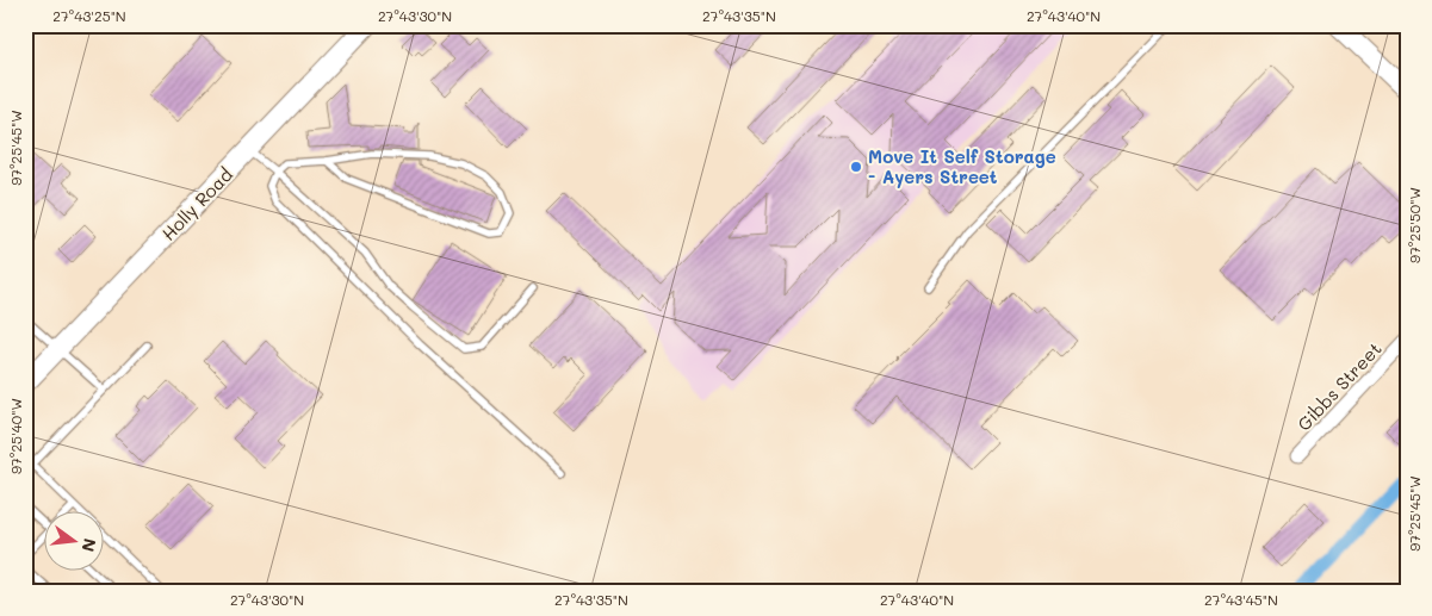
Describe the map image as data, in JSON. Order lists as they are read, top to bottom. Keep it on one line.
{"streets":{"main road":["Holly Road"],"street":["Gibbs Street"]},"places":["Move It Self Storage - Ayers Street"],"north":"right","coordinates":["27°43'25\"N","27°43'30\"N","27°43'35\"N","27°43'40\"N","97°25'45\"W","97°25'50\"W","97°25'40\"W","27°43'45\"N"]}
